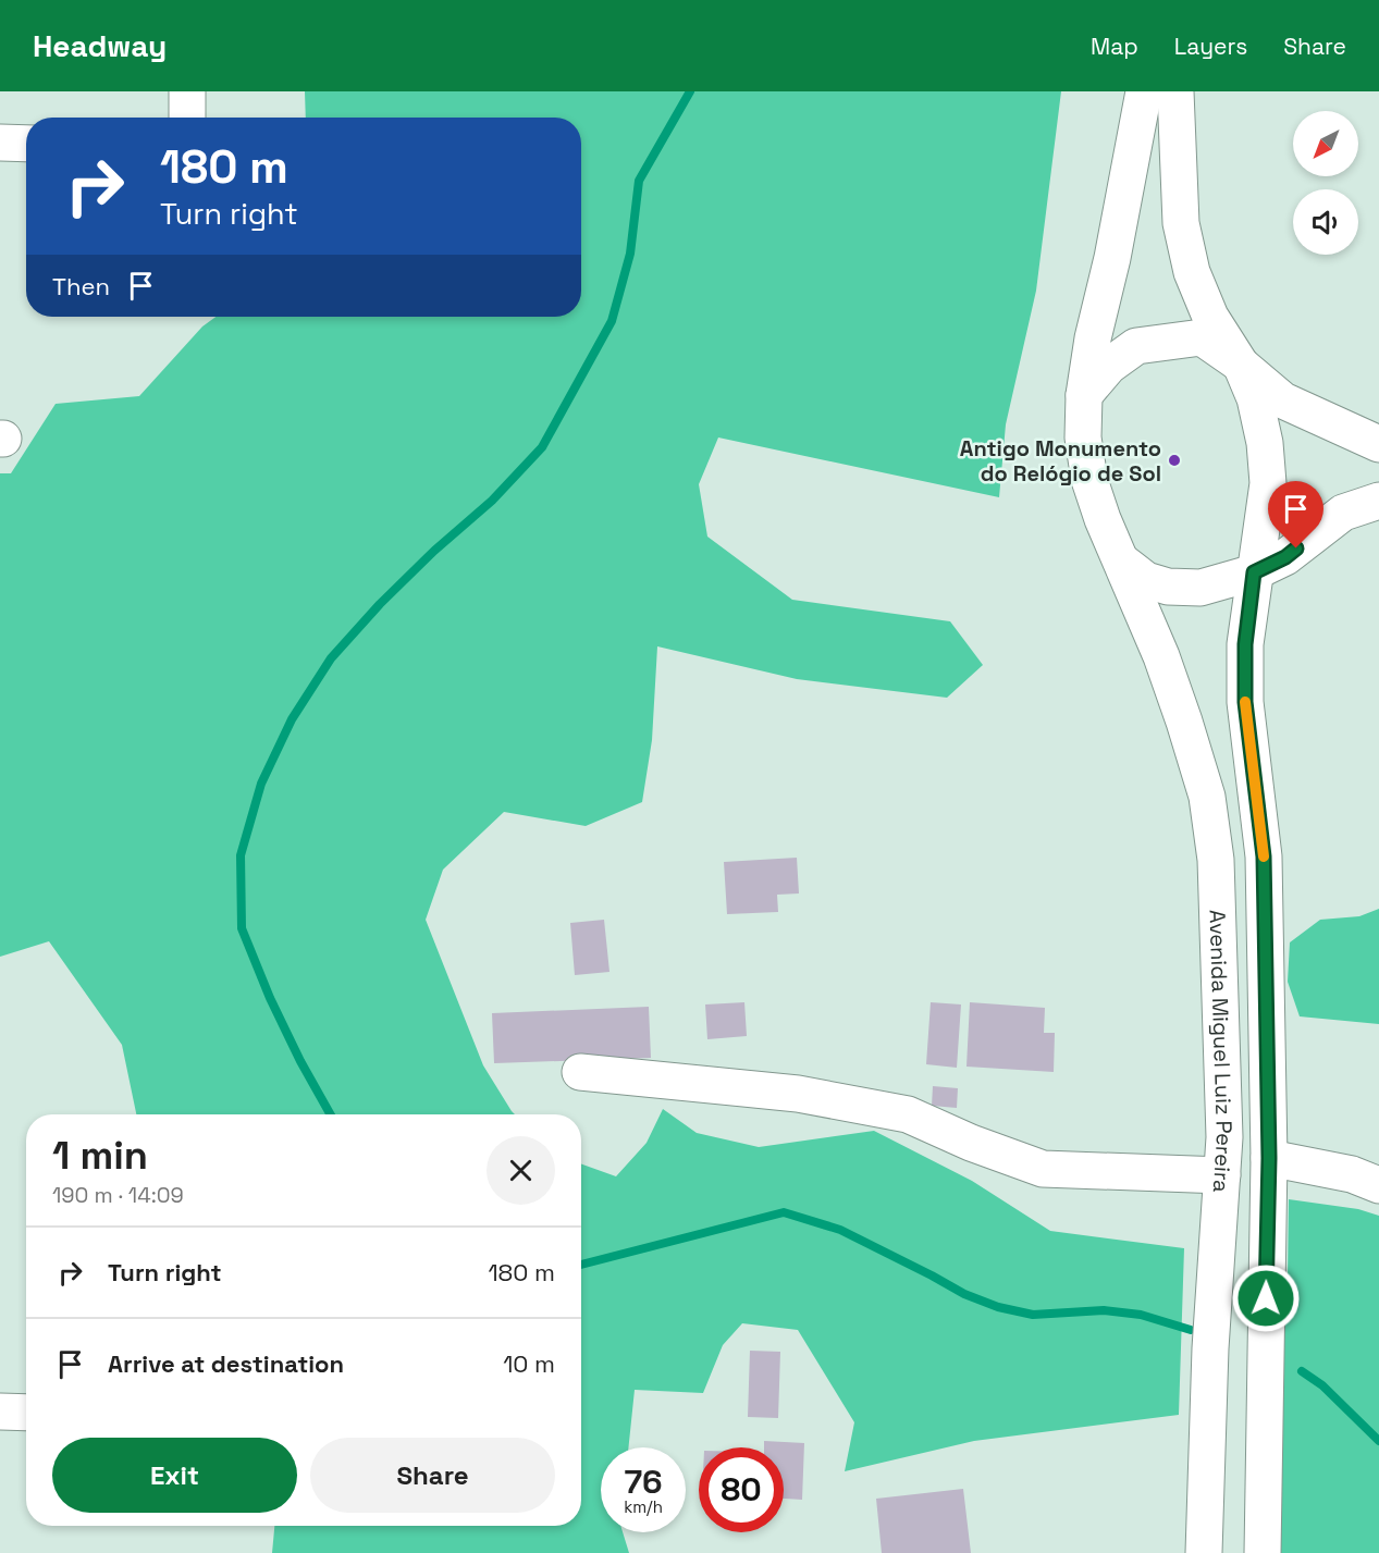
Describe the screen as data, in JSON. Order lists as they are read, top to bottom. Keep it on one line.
{"streets":{"main road":["Avenida Miguel Luiz Pereira"]},"places":["Antigo Monumento do Relógio de Sol"],"north":"bottom left","page":{"header":"Headway","nav":["Map","Layers","Share"],"turn":["180 m","Turn right"],"then":"Then","heading":["1 min","190 m · 14:09"],"list":[{"name":"Turn right","value":"180 m"},{"name":"Arrive at destination","value":"10 m"}],"buttons":["Exit","Share"],"speed":"76 km/h","limit":"80"}}
